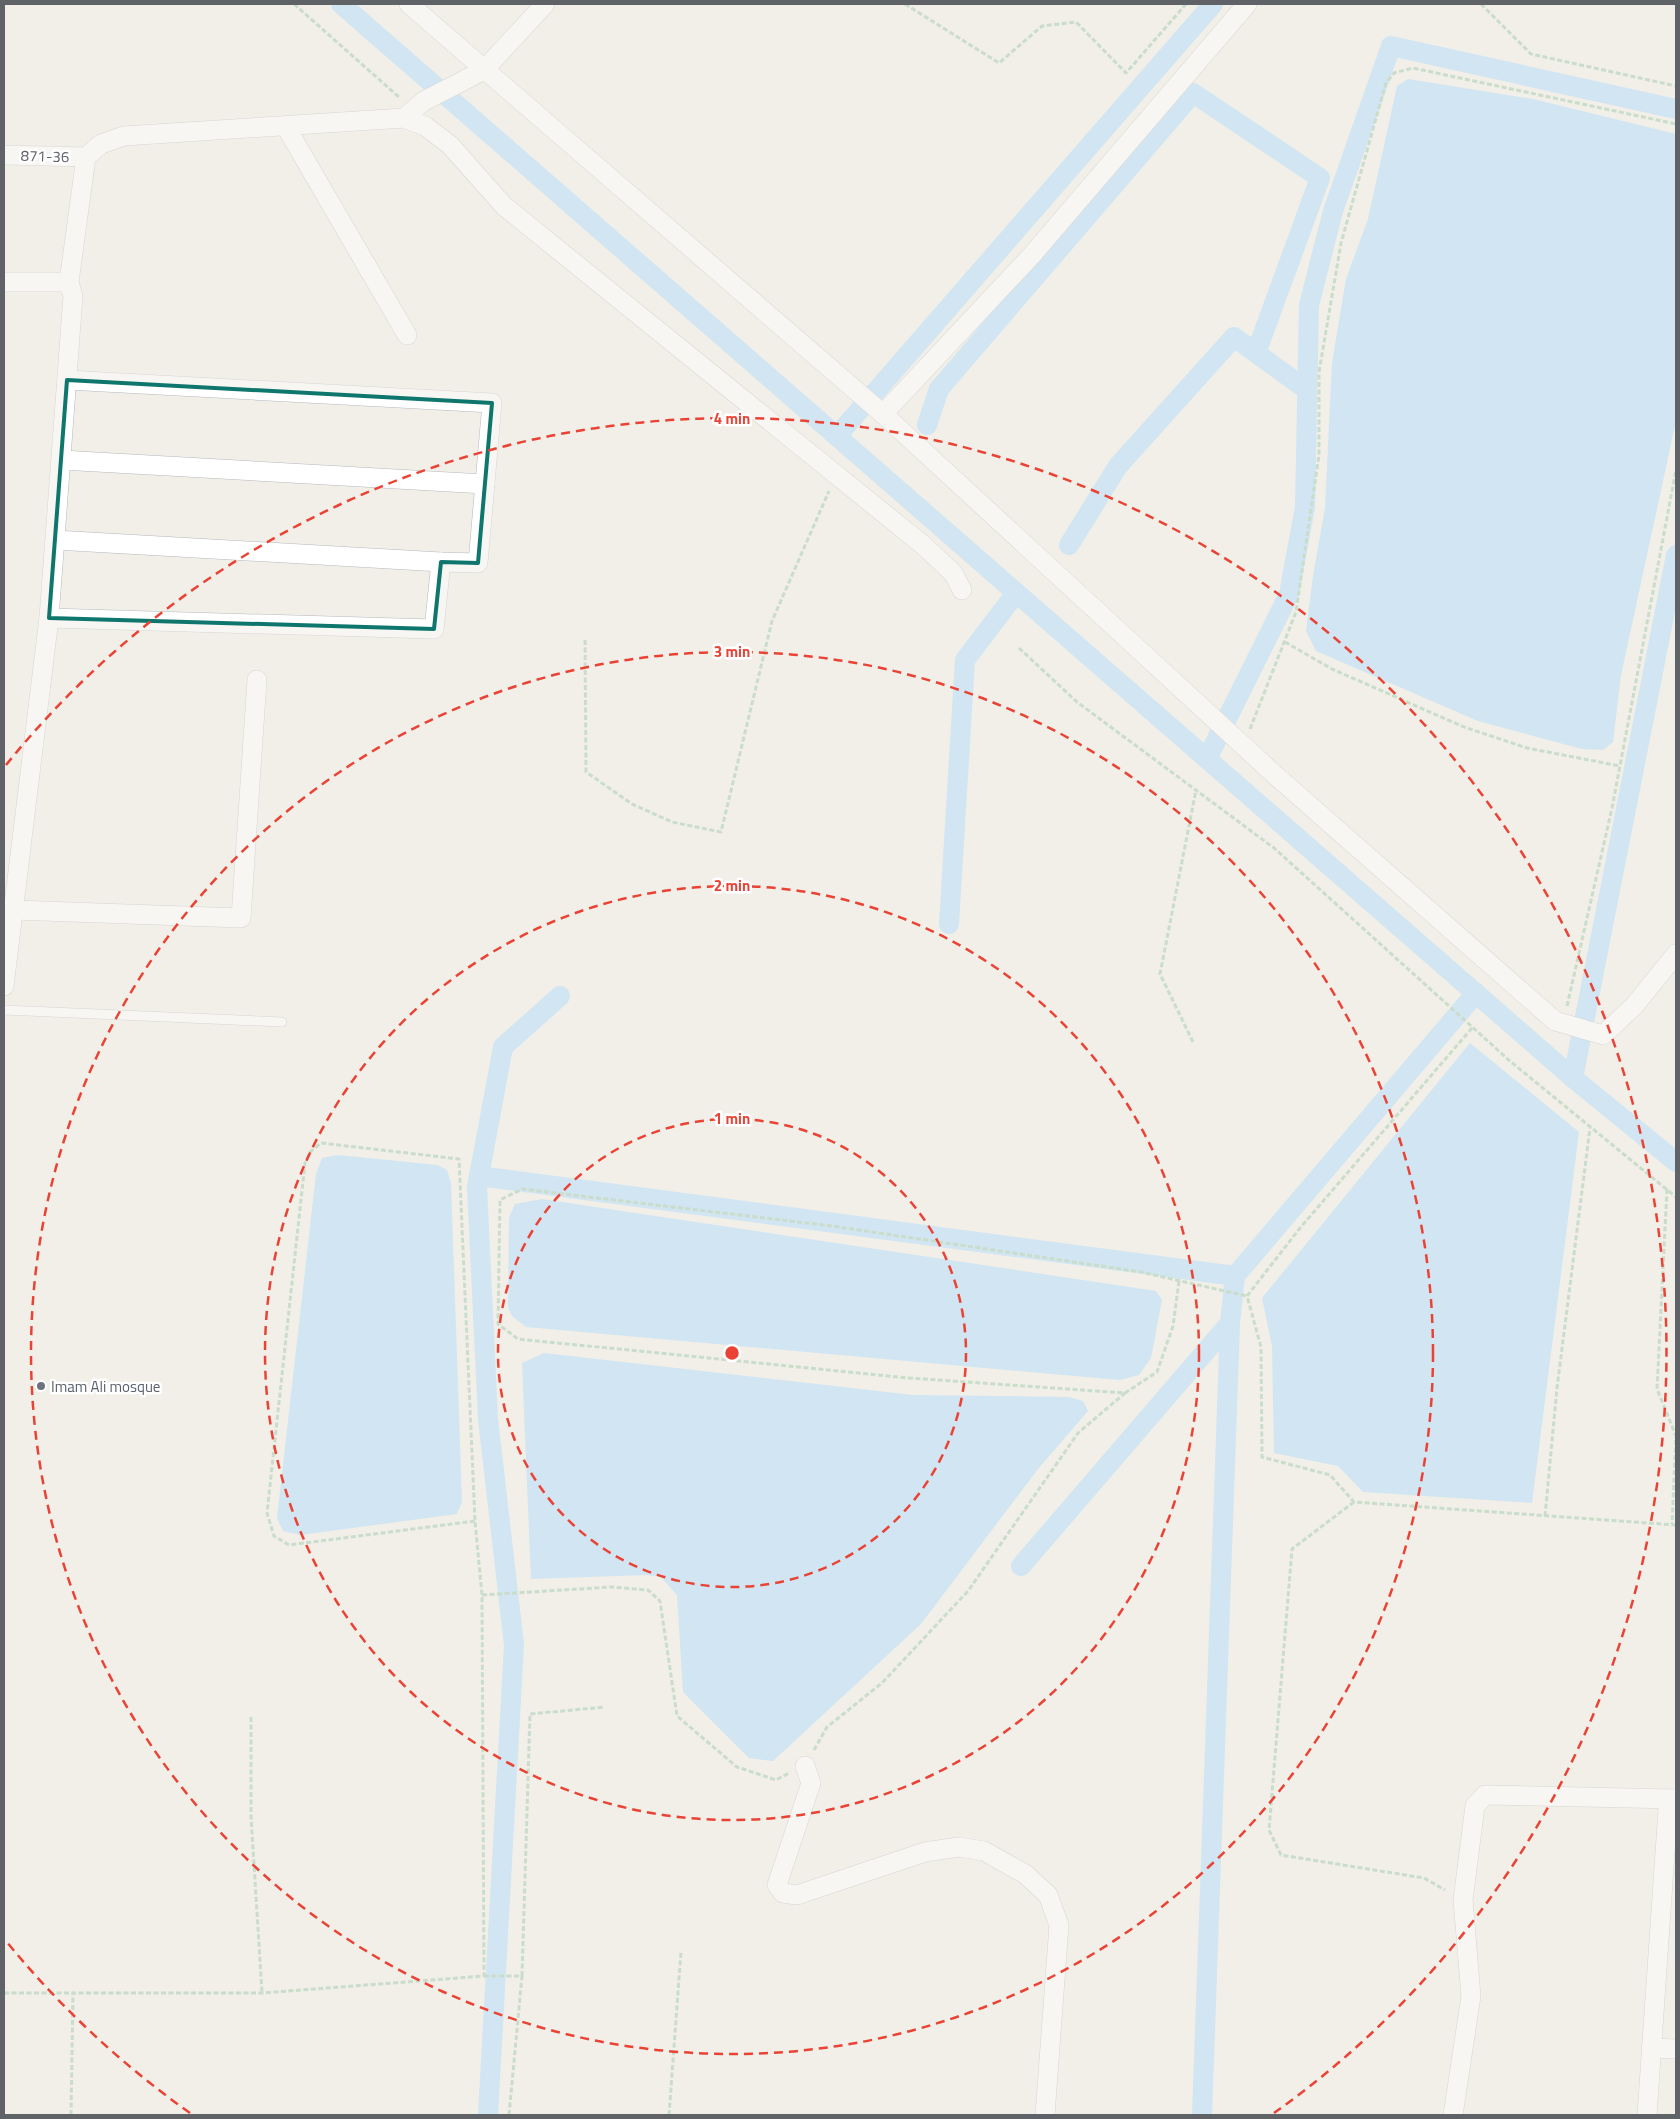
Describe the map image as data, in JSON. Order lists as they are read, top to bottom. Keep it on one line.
{"streets":{"street":["871-36"]},"places":["Imam Ali mosque"],"rings":["4 min","3 min","2 min","1 min"]}
